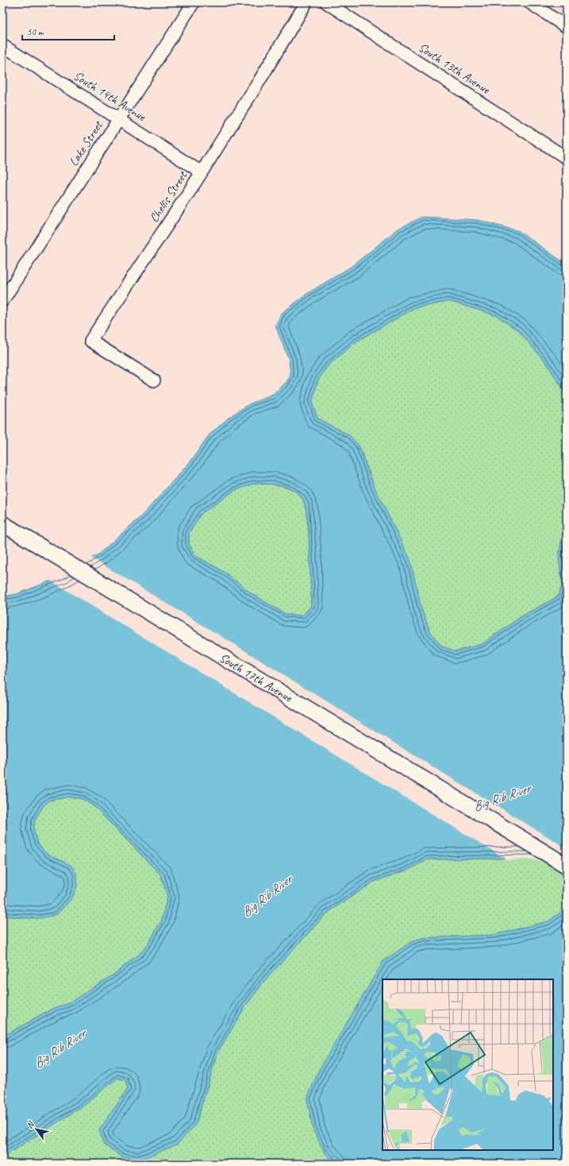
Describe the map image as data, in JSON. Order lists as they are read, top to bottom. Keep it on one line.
{"streets":{"main road":["South 17th Avenue"],"street":["South 13th Avenue","South 14th Avenue","Lake Street","Chellis Street"]},"crossings":[["South 14th Avenue","Lake Street"],["South 14th Avenue","Chellis Street"]],"water":["Big Rib River"],"scale_bar":"50 m","north":"top left"}
